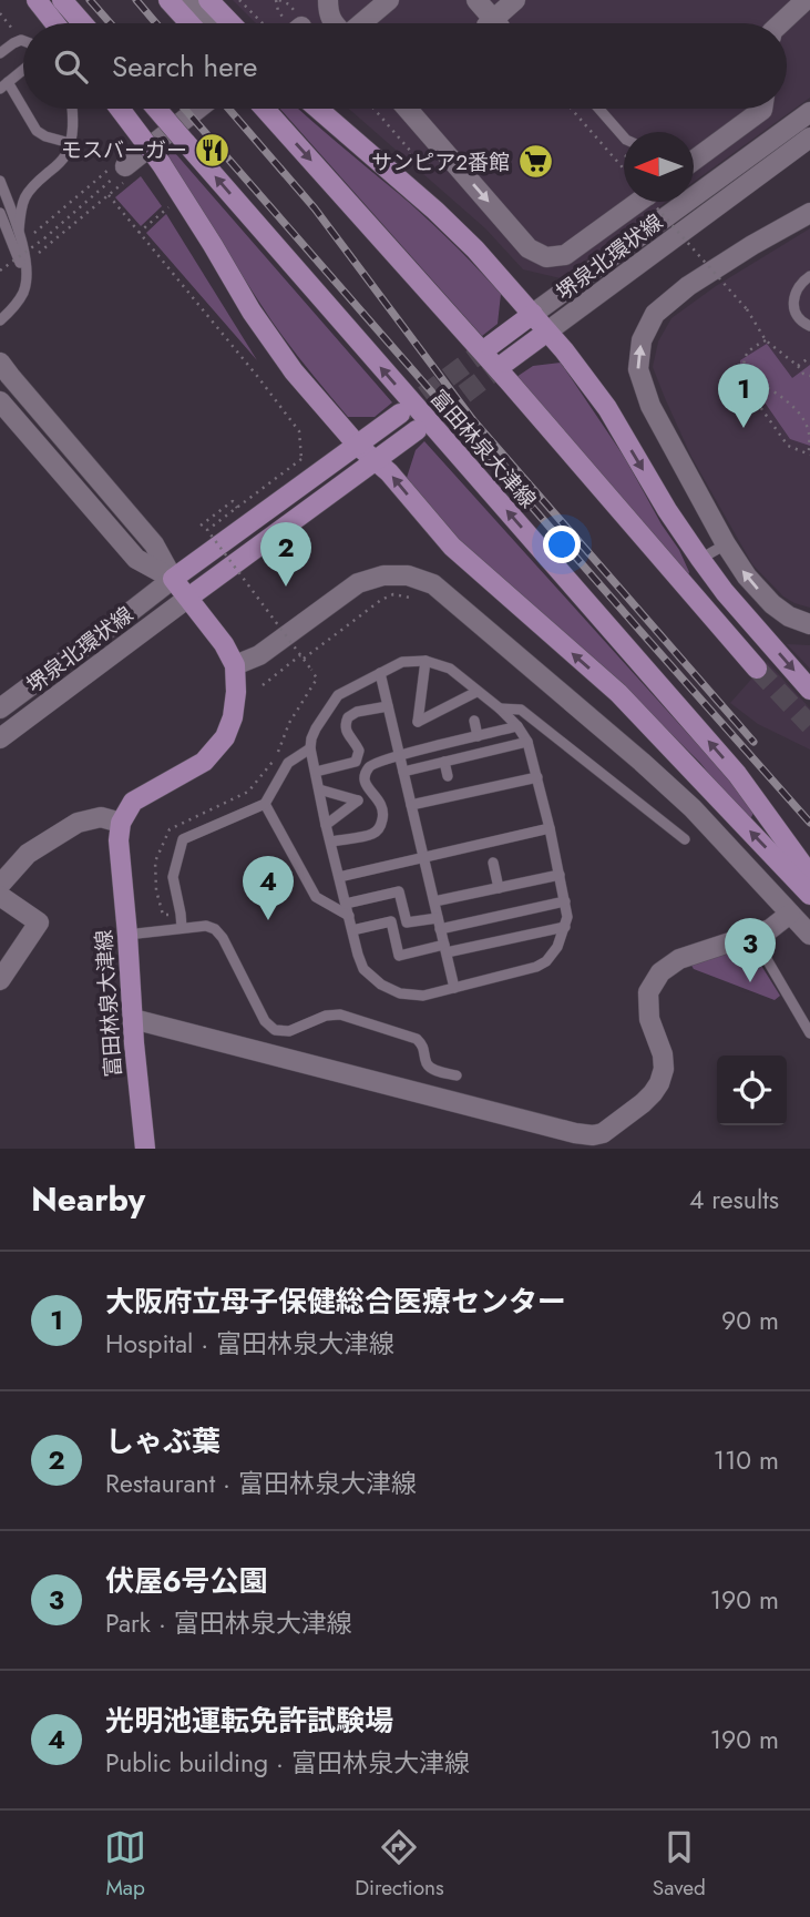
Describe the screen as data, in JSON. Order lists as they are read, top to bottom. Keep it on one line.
{"streets":{"main road":["富田林泉大津線"],"street":["堺泉北環状線"]},"crossings":[["堺泉北環状線","富田林泉大津線"]],"places":{"restaurant":["モスバーガー"],"supermarket":["サンピア2番館"]},"north":"left","page":{"search":"Search here","pins":["1","2","4","3"],"heading":["Nearby","4 results"],"list":[{"mark":"1","name":"大阪府立母子保健総合医療センター","note":"Hospital · 富田林泉大津線","value":"90 m"},{"mark":"2","name":"しゃぶ葉","note":"Restaurant · 富田林泉大津線","value":"110 m"},{"mark":"3","name":"伏屋６号公園","note":"Park · 富田林泉大津線","value":"190 m"},{"mark":"4","name":"光明池運転免許試験場","note":"Public building · 富田林泉大津線","value":"190 m"}],"nav":["Map","Directions","Saved"]}}
